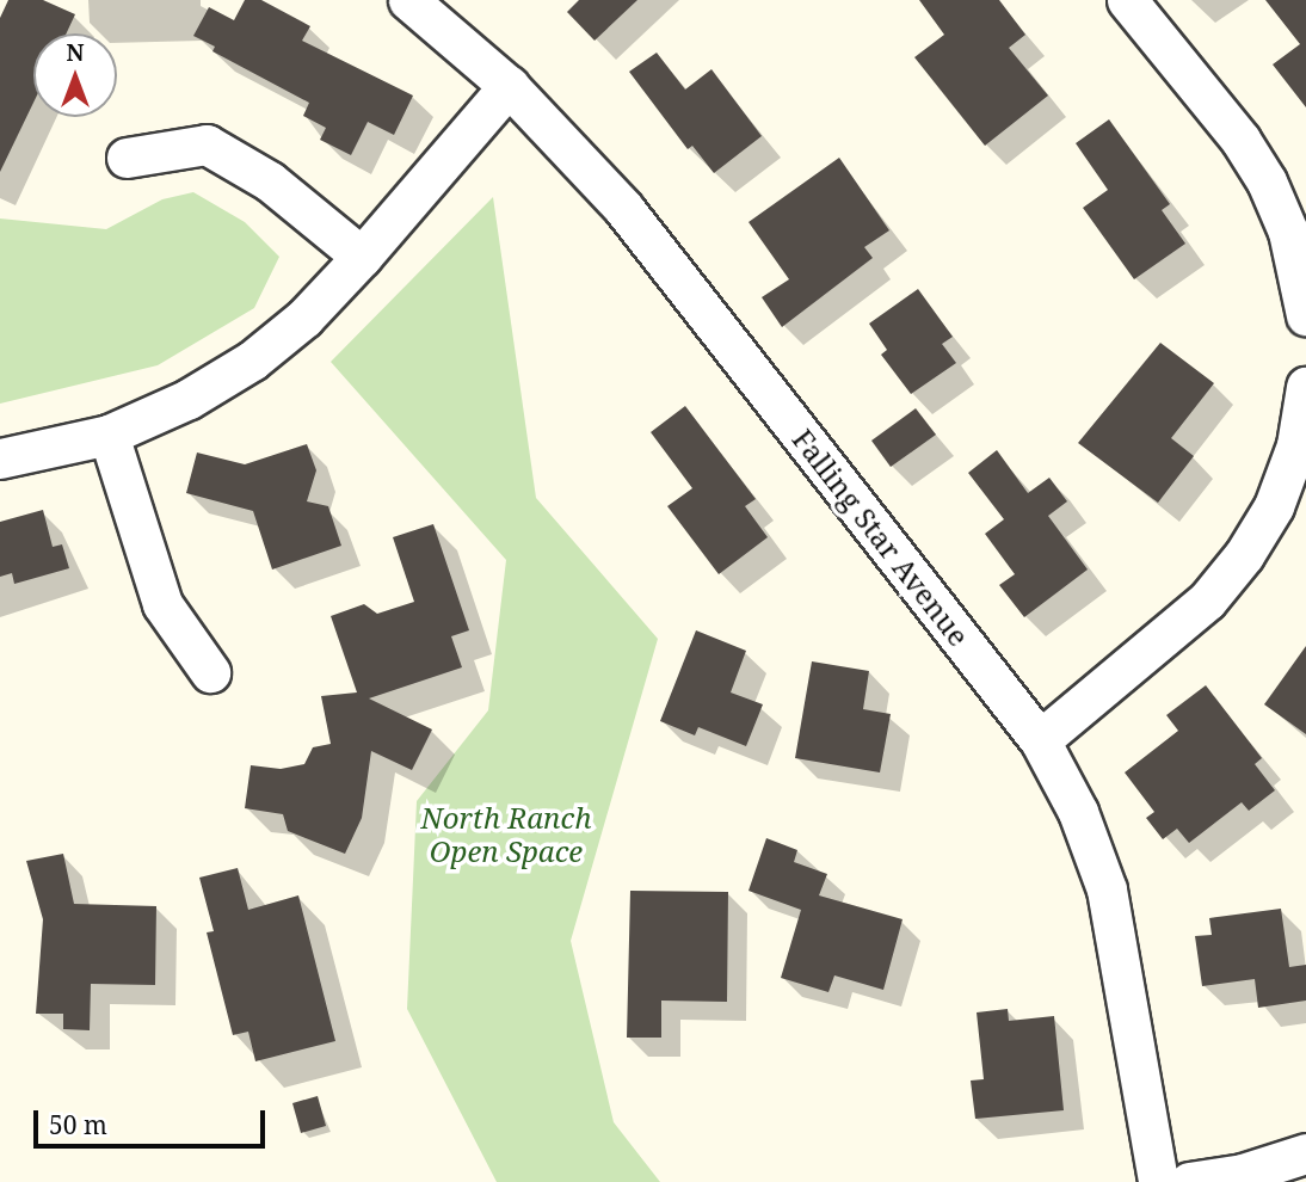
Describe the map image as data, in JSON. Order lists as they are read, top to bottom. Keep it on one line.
{"streets":{"street":["Falling Star Avenue"]},"parks":["North Ranch Open Space"],"scale_bar":"50 m","north":"top"}
